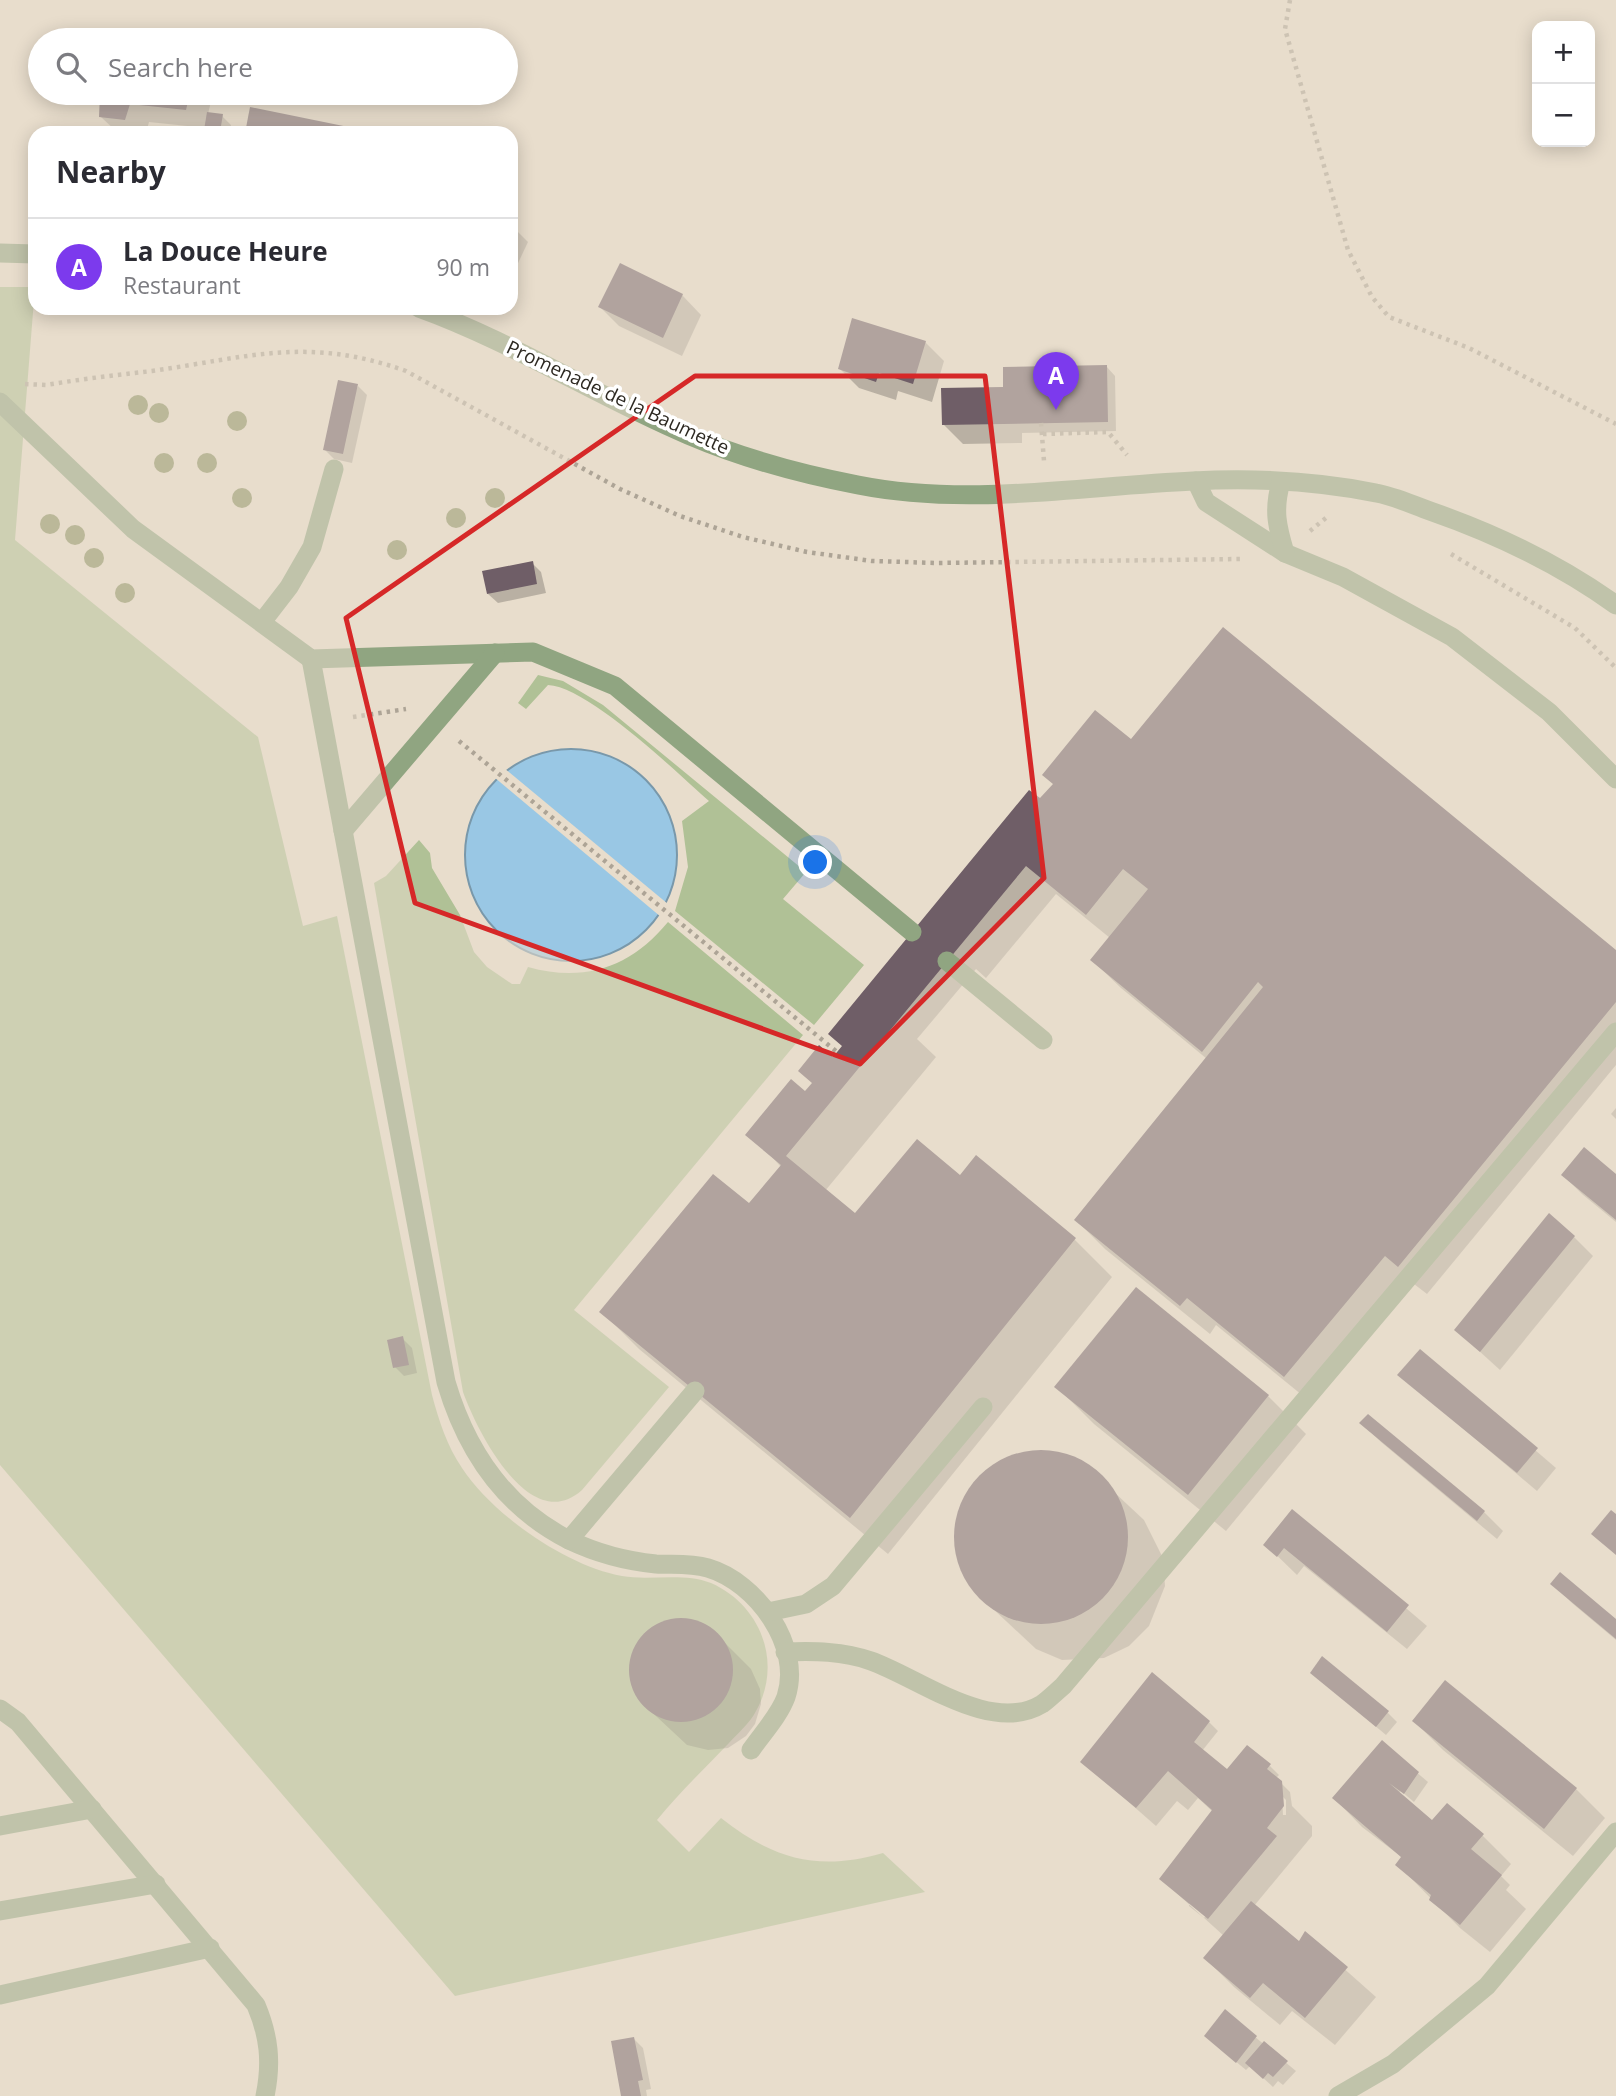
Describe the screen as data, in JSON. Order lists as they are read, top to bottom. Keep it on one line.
{"streets":{"street":["Promenade de la Baumette"]},"page":{"map_buttons":["+","−"],"search":"Search here","heading":"Nearby","list":[{"mark":"A","name":"La Douce Heure","note":"Restaurant","value":"90 m"}],"pins":"A"}}
